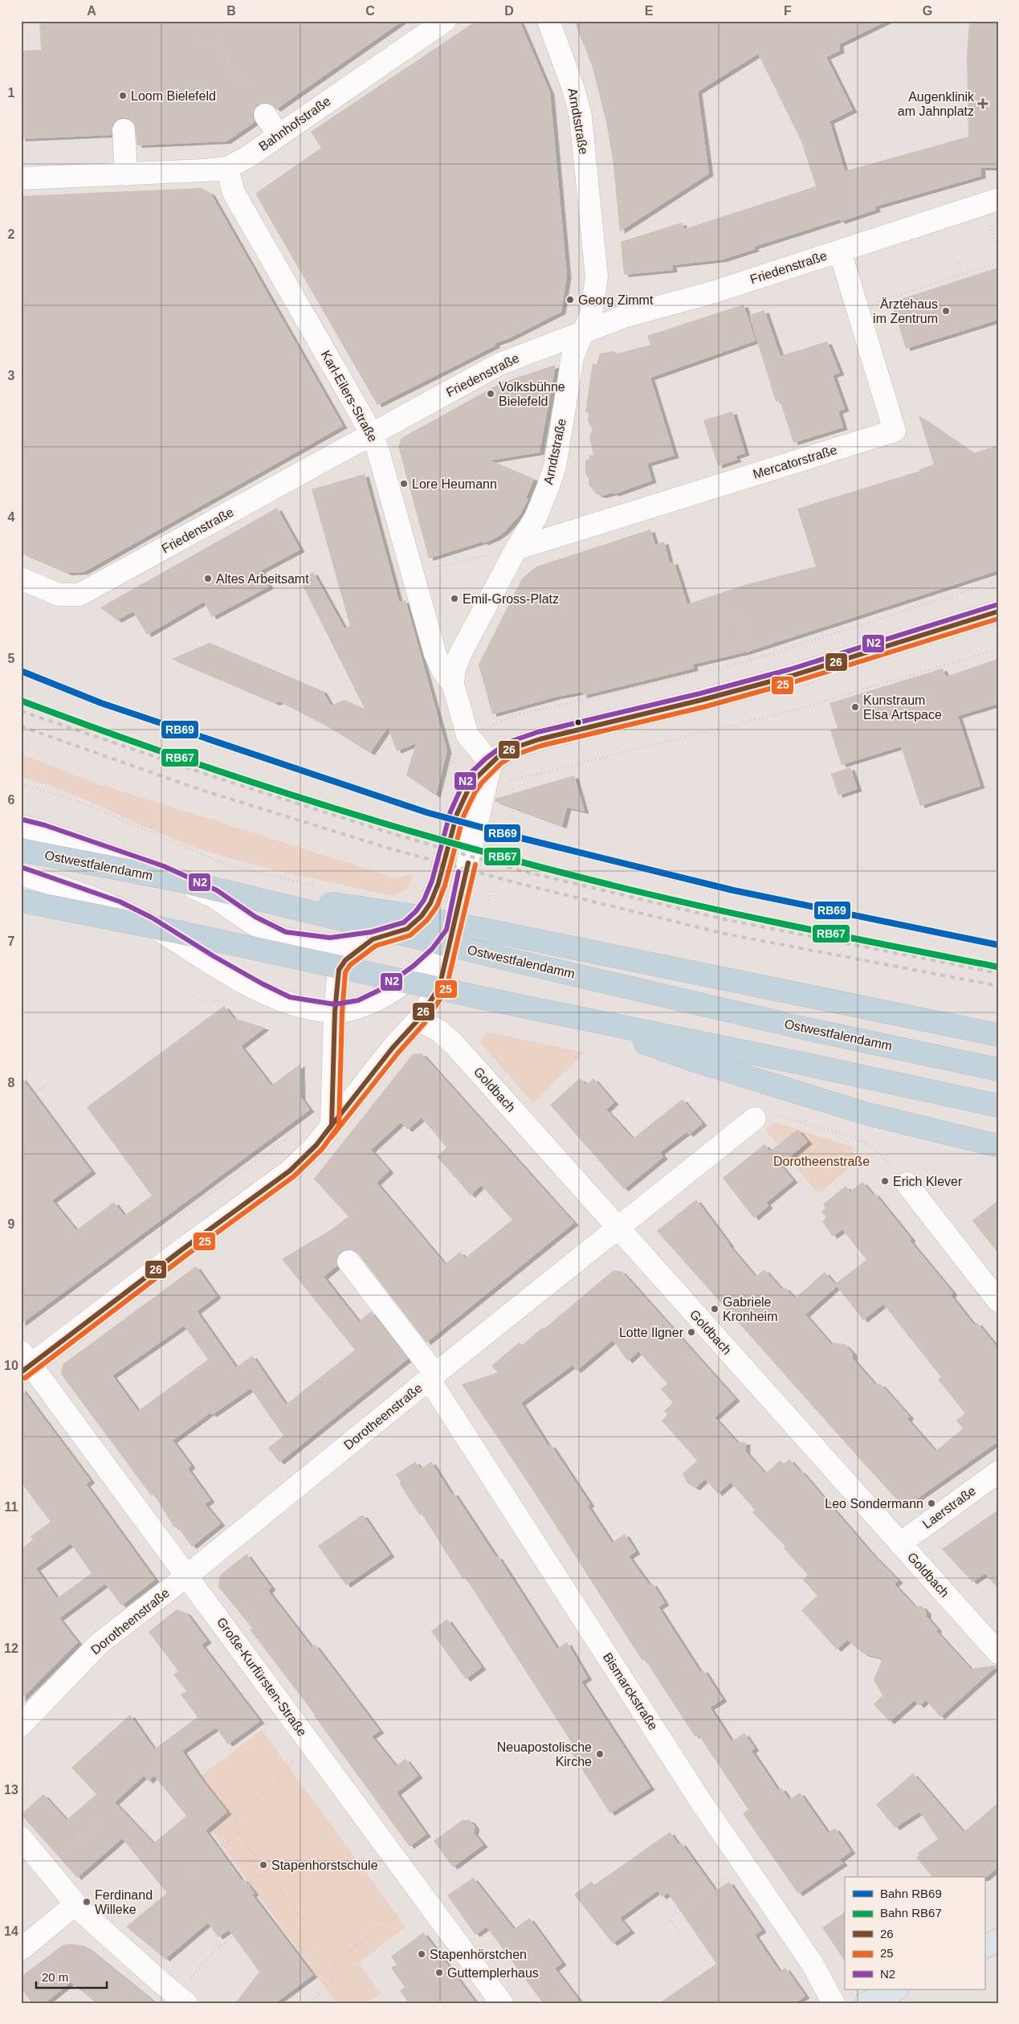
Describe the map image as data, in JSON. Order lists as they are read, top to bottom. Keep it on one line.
{"streets":{"highway":["Ostwestfalendamm"],"street":["Arndtstraße","Bahnhofstraße","Friedenstraße","Karl-Eilers-Straße","Mercatorstraße","Goldbach","Dorotheenstraße","Laerstraße","Große-Kurfürsten-Straße","Bismarckstraße"]},"crossings":[["Arndtstraße","Friedenstraße"],["Arndtstraße","Karl-Eilers-Straße"],["Arndtstraße","Mercatorstraße"],["Bahnhofstraße","Karl-Eilers-Straße"],["Friedenstraße","Karl-Eilers-Straße"],["Friedenstraße","Mercatorstraße"],["Goldbach","Dorotheenstraße"],["Goldbach","Laerstraße"],["Dorotheenstraße","Große-Kurfürsten-Straße"],["Dorotheenstraße","Bismarckstraße"]],"parks":["Dorotheenstraße"],"places":{"other":["Loom Bielefeld","Georg Zimmt","Ärztehaus im Zentrum","Volksbühne Bielefeld","Lore Heumann","Altes Arbeitsamt","Emil-Gross-Platz","Kunstraum Elsa Artspace","Erich Klever","Gabriele Kronheim","Lotte Ilgner","Leo Sondermann","Neuapostolische Kirche","Stapenhorstschule","Ferdinand Willeke","Stapenhörstchen","Guttemplerhaus"],"health":["Augenklinik am Jahnplatz"]},"lines":["transit line N2","transit line 26","transit line 25","rail line RB69","rail line RB67"],"legend":["Bahn RB69","Bahn RB67","26","25","N2"],"scale_bar":"20 m","grid":{"columns":["A","B","C","D","E","F","G"],"rows":["1","2","3","4","5","6","7","8","9","10","11","12","13","14"]}}
